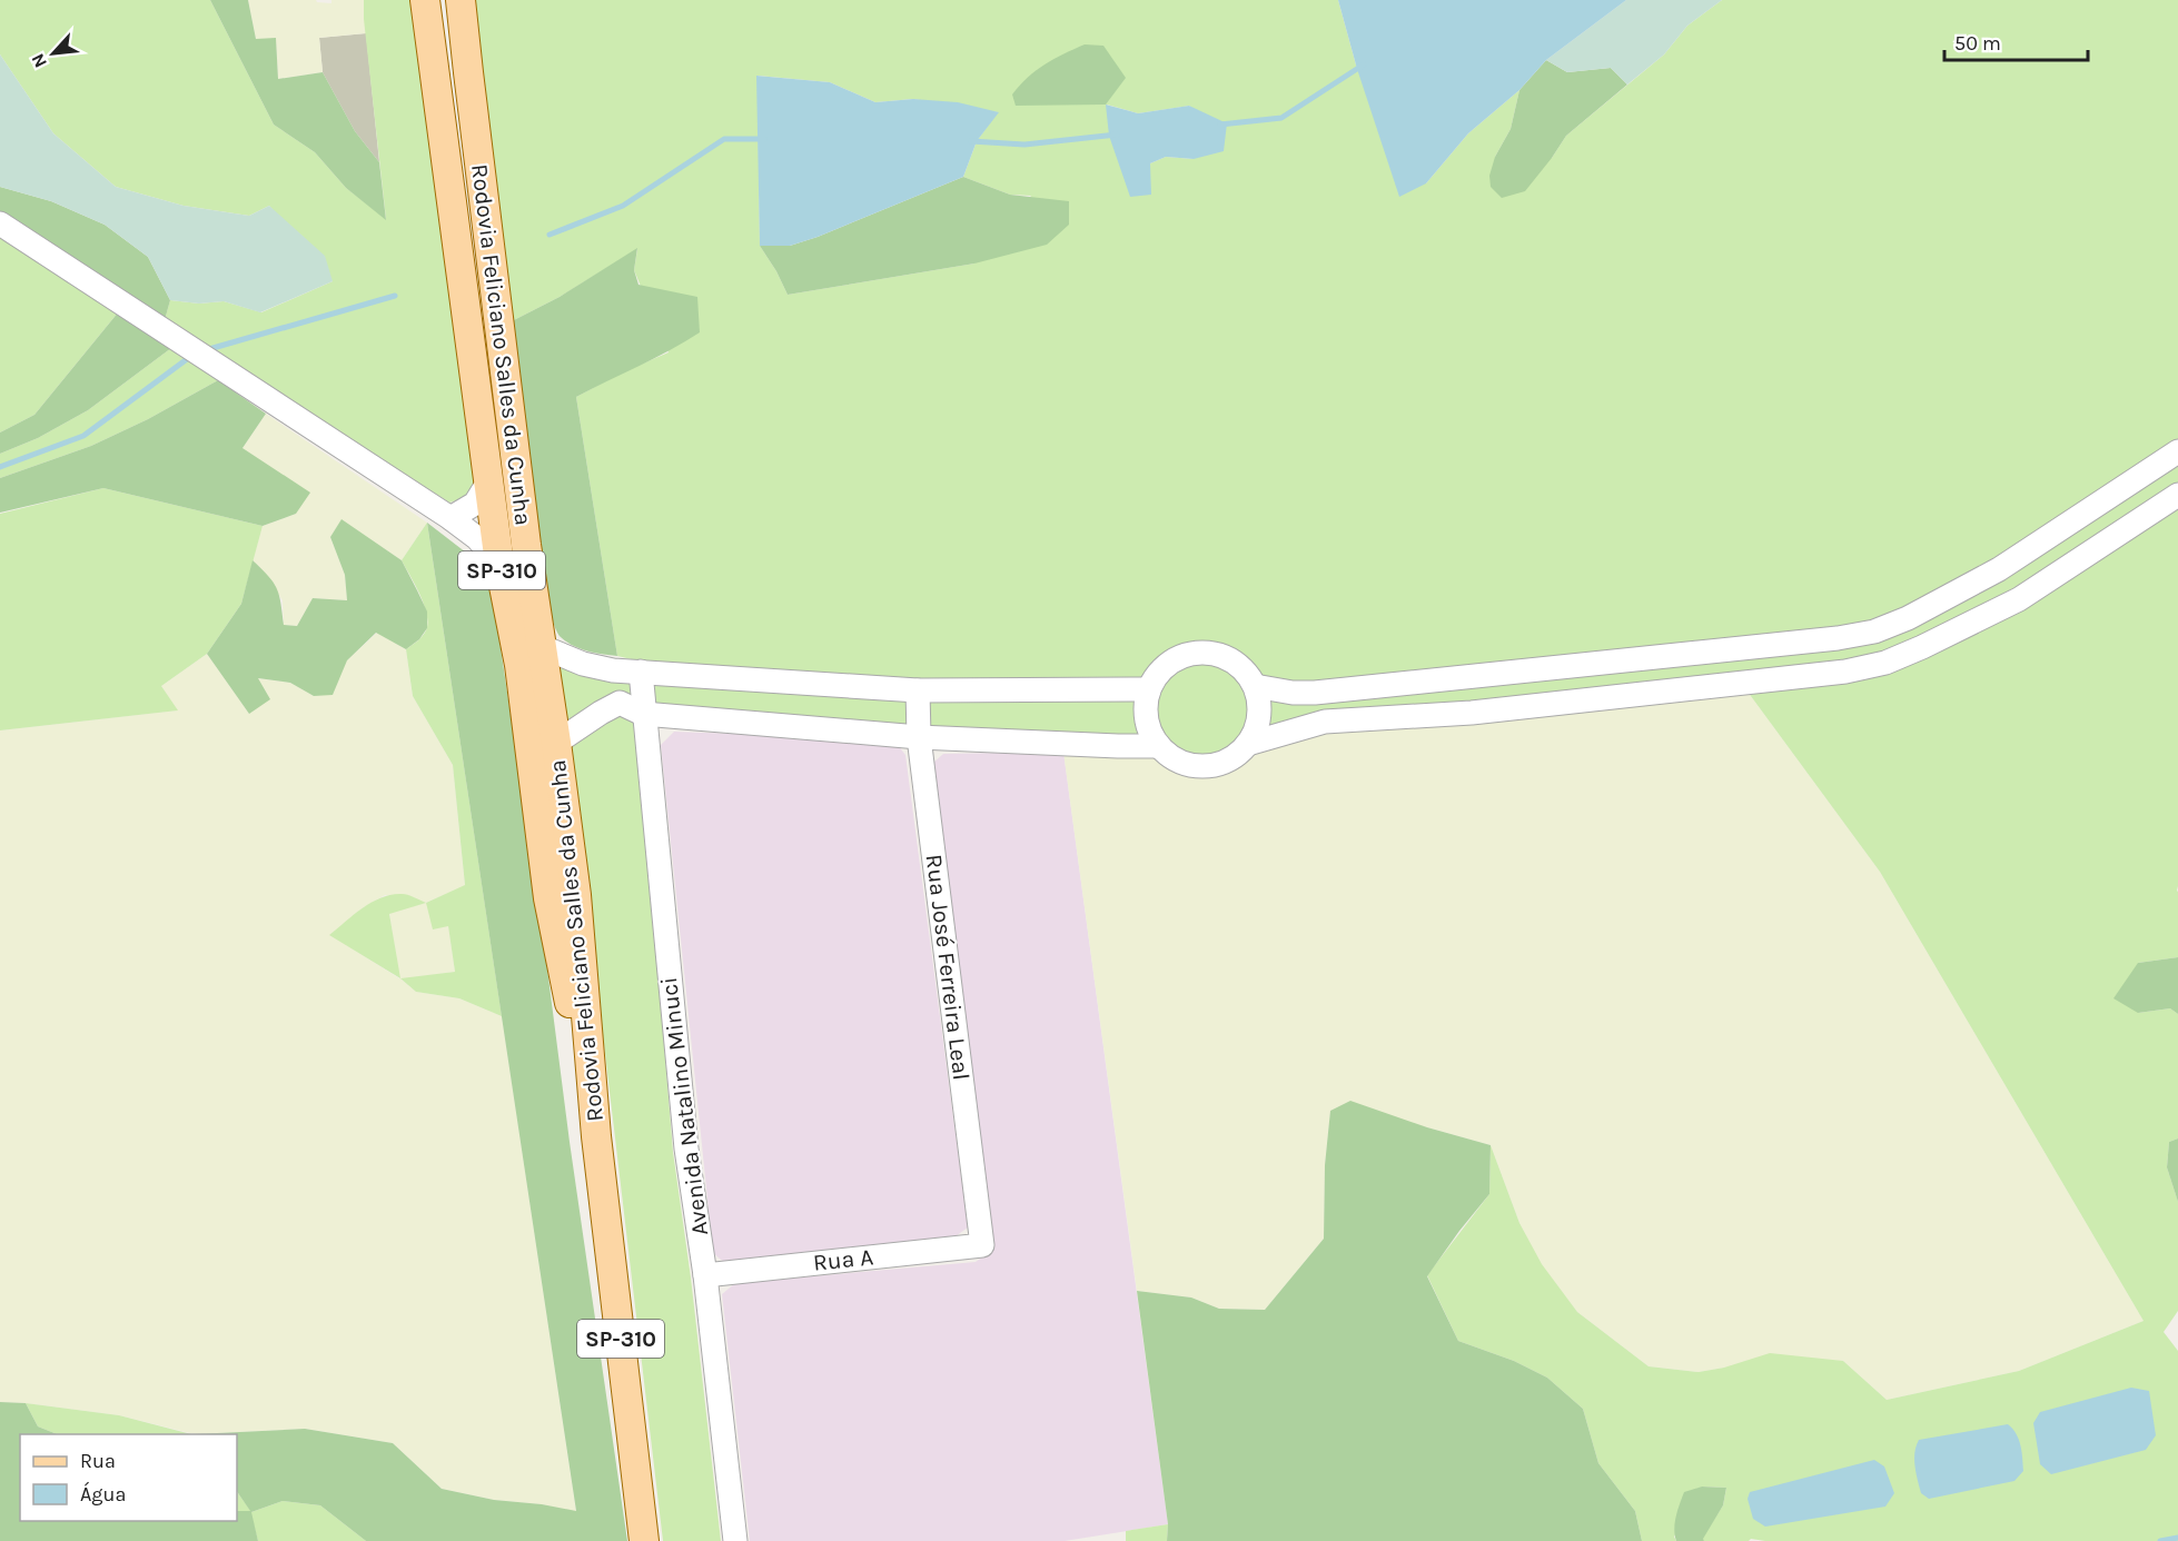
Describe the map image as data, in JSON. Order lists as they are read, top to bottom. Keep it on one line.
{"streets":{"main road":["Rodovia Feliciano Salles da Cunha","SP-310"],"street":["Rua José Ferreira Leal","Avenida Natalino Minuci","Rua A"]},"crossings":[["Rodovia Feliciano Salles da Cunha","SP-310"],["Rua José Ferreira Leal","Rua A"],["Avenida Natalino Minuci","Rua A"]],"legend":["Rua","Água"],"scale_bar":"50 m","north":"bottom left"}
